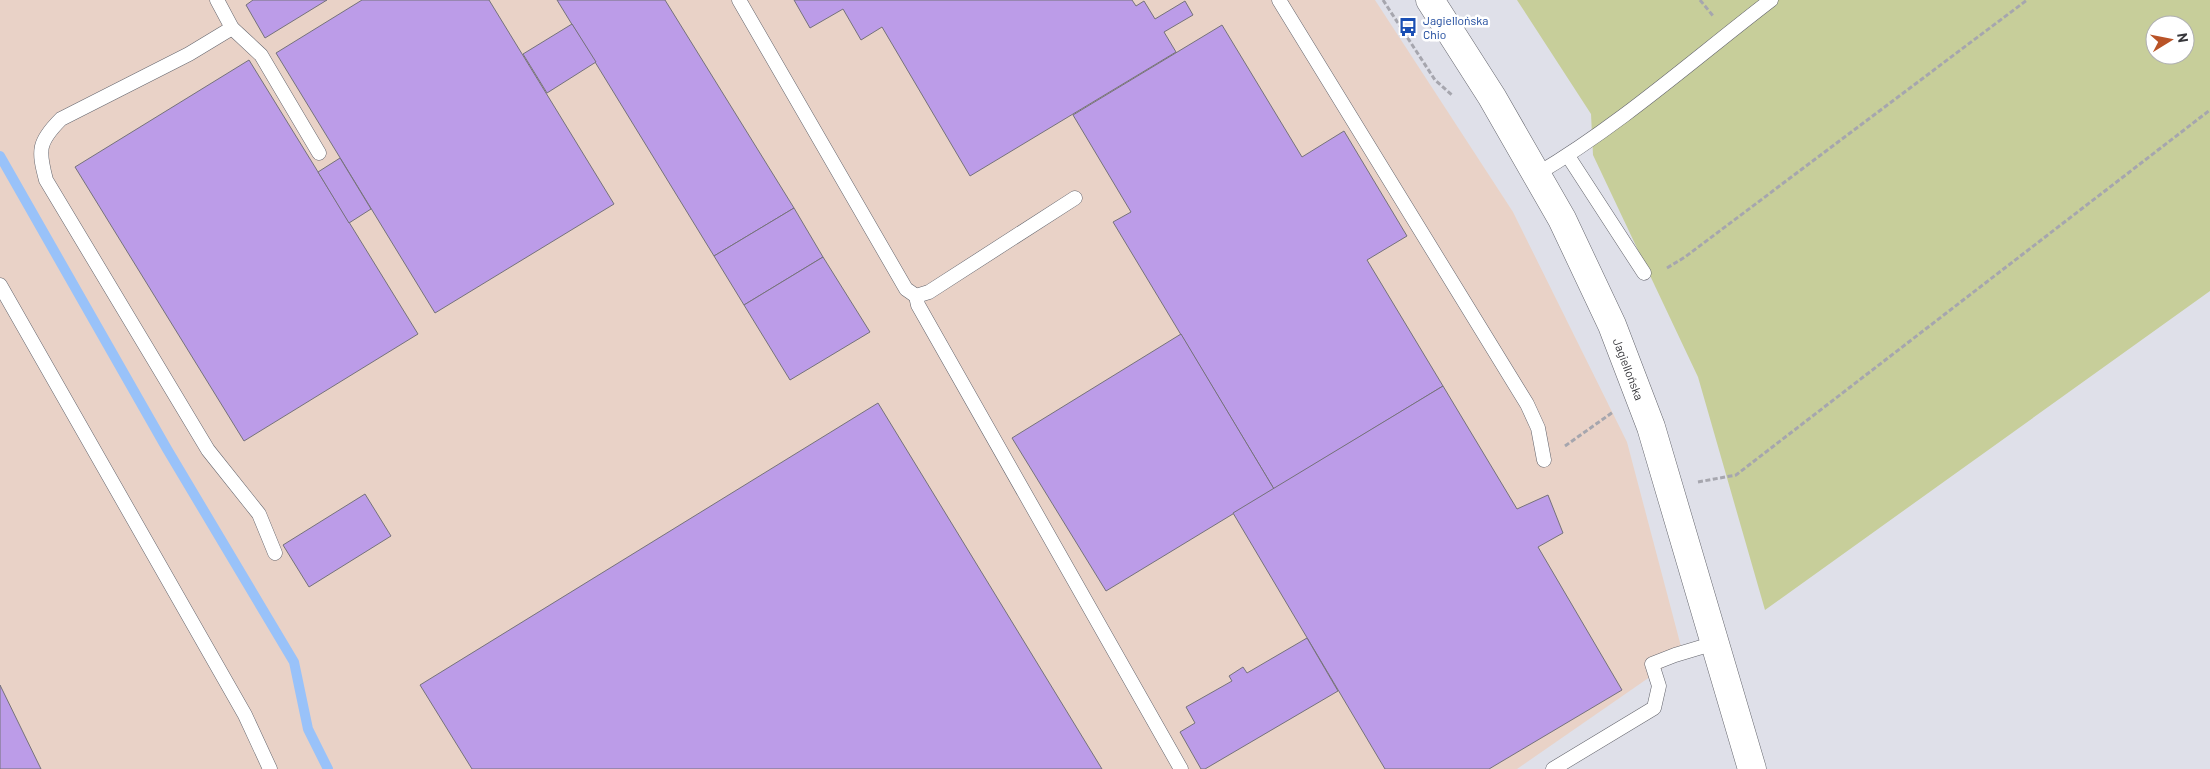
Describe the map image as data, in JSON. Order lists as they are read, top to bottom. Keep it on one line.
{"streets":{"street":["Jagiellońska"]},"places":{"bus stop":["Jagiellońska Chio"]},"north":"right"}
